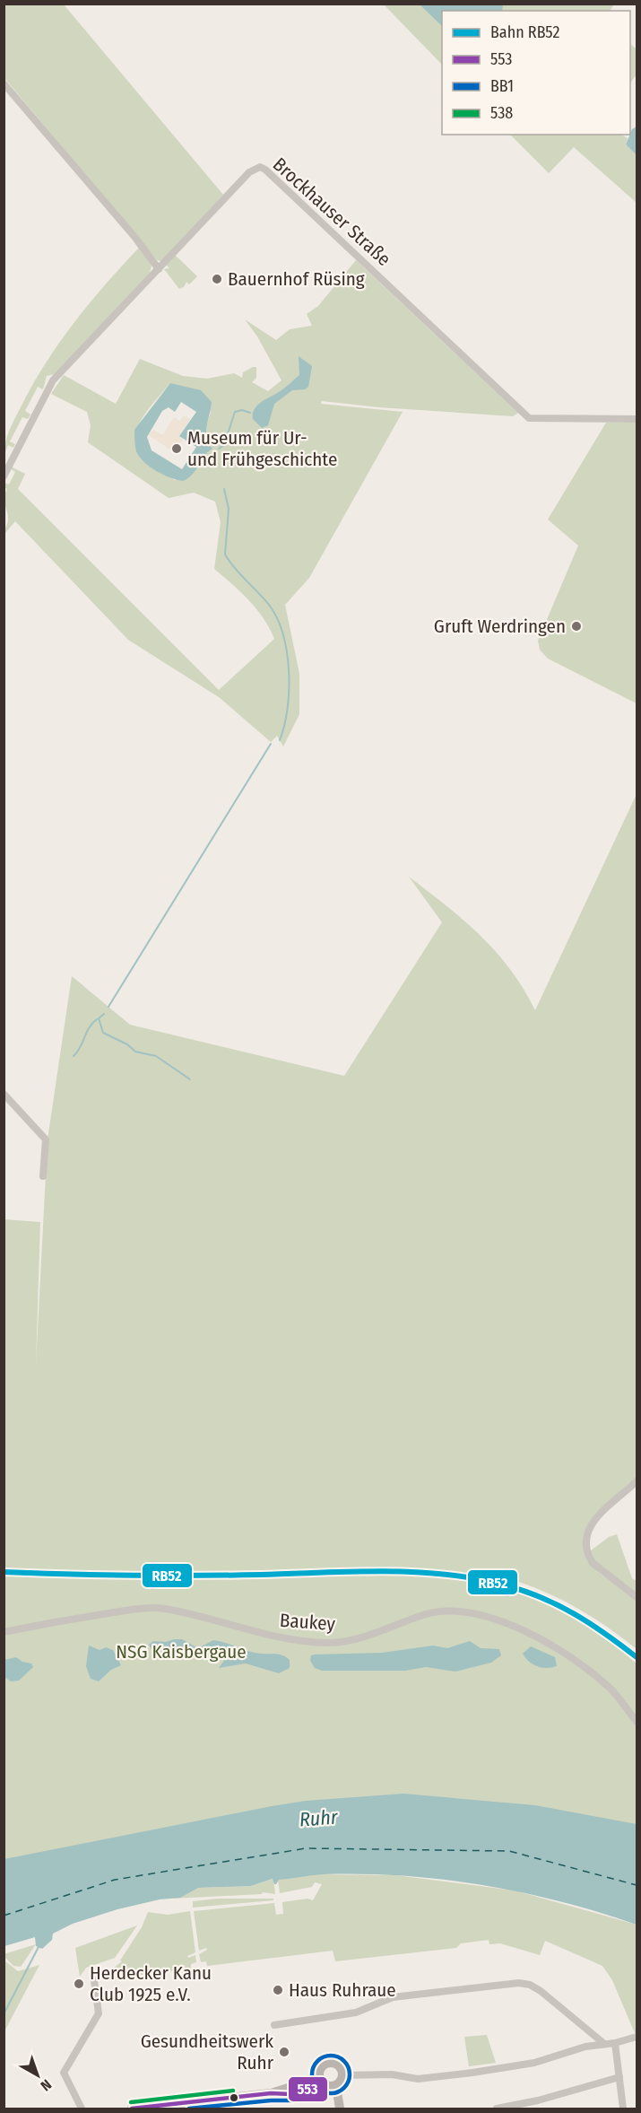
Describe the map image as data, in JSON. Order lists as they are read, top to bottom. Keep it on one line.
{"streets":{"street":["Brockhauser Straße","Baukey"]},"water":["Ruhr"],"parks":["NSG Kaisbergaue"],"places":["Bauernhof Rüsing","Museum für Ur- und Frühgeschichte","Gruft Werdringen","Herdecker Kanu Club 1925 e.V.","Haus Ruhraue","Gesundheitswerk Ruhr"],"lines":["rail line RB52","transit line BB1","transit line 553","transit line 538"],"legend":["Bahn RB52","553","BB1","538"],"north":"bottom right"}
